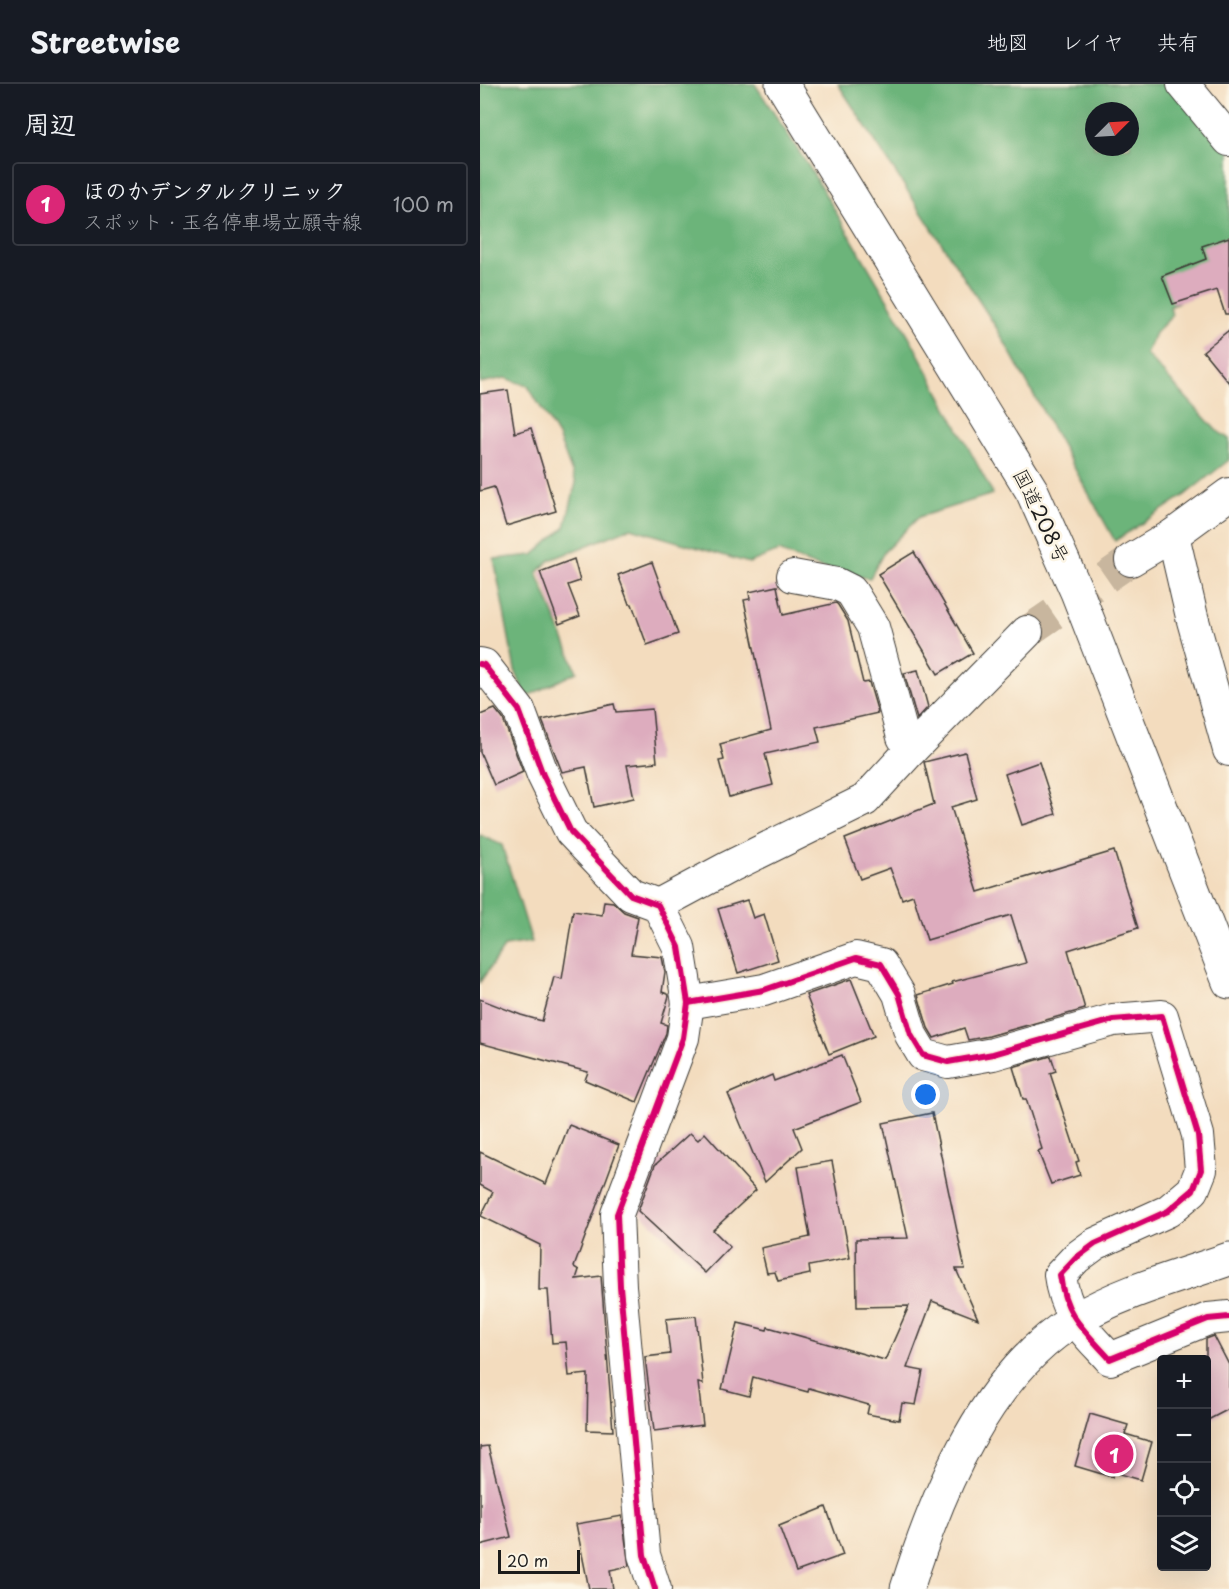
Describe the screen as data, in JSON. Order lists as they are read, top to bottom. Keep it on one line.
{"streets":{"main road":["国道208号"]},"scale_bar":"20 m","north":"top right","page":{"header":"Streetwise","nav":["地図","レイヤ","共有"],"heading":"周辺","list":[{"mark":"1","name":"ほのかデンタルクリニック","note":"スポット · 玉名停車場立願寺線","value":"100 m"}],"map_buttons":["+","−"],"pins":"1","scale":"20 m"}}
